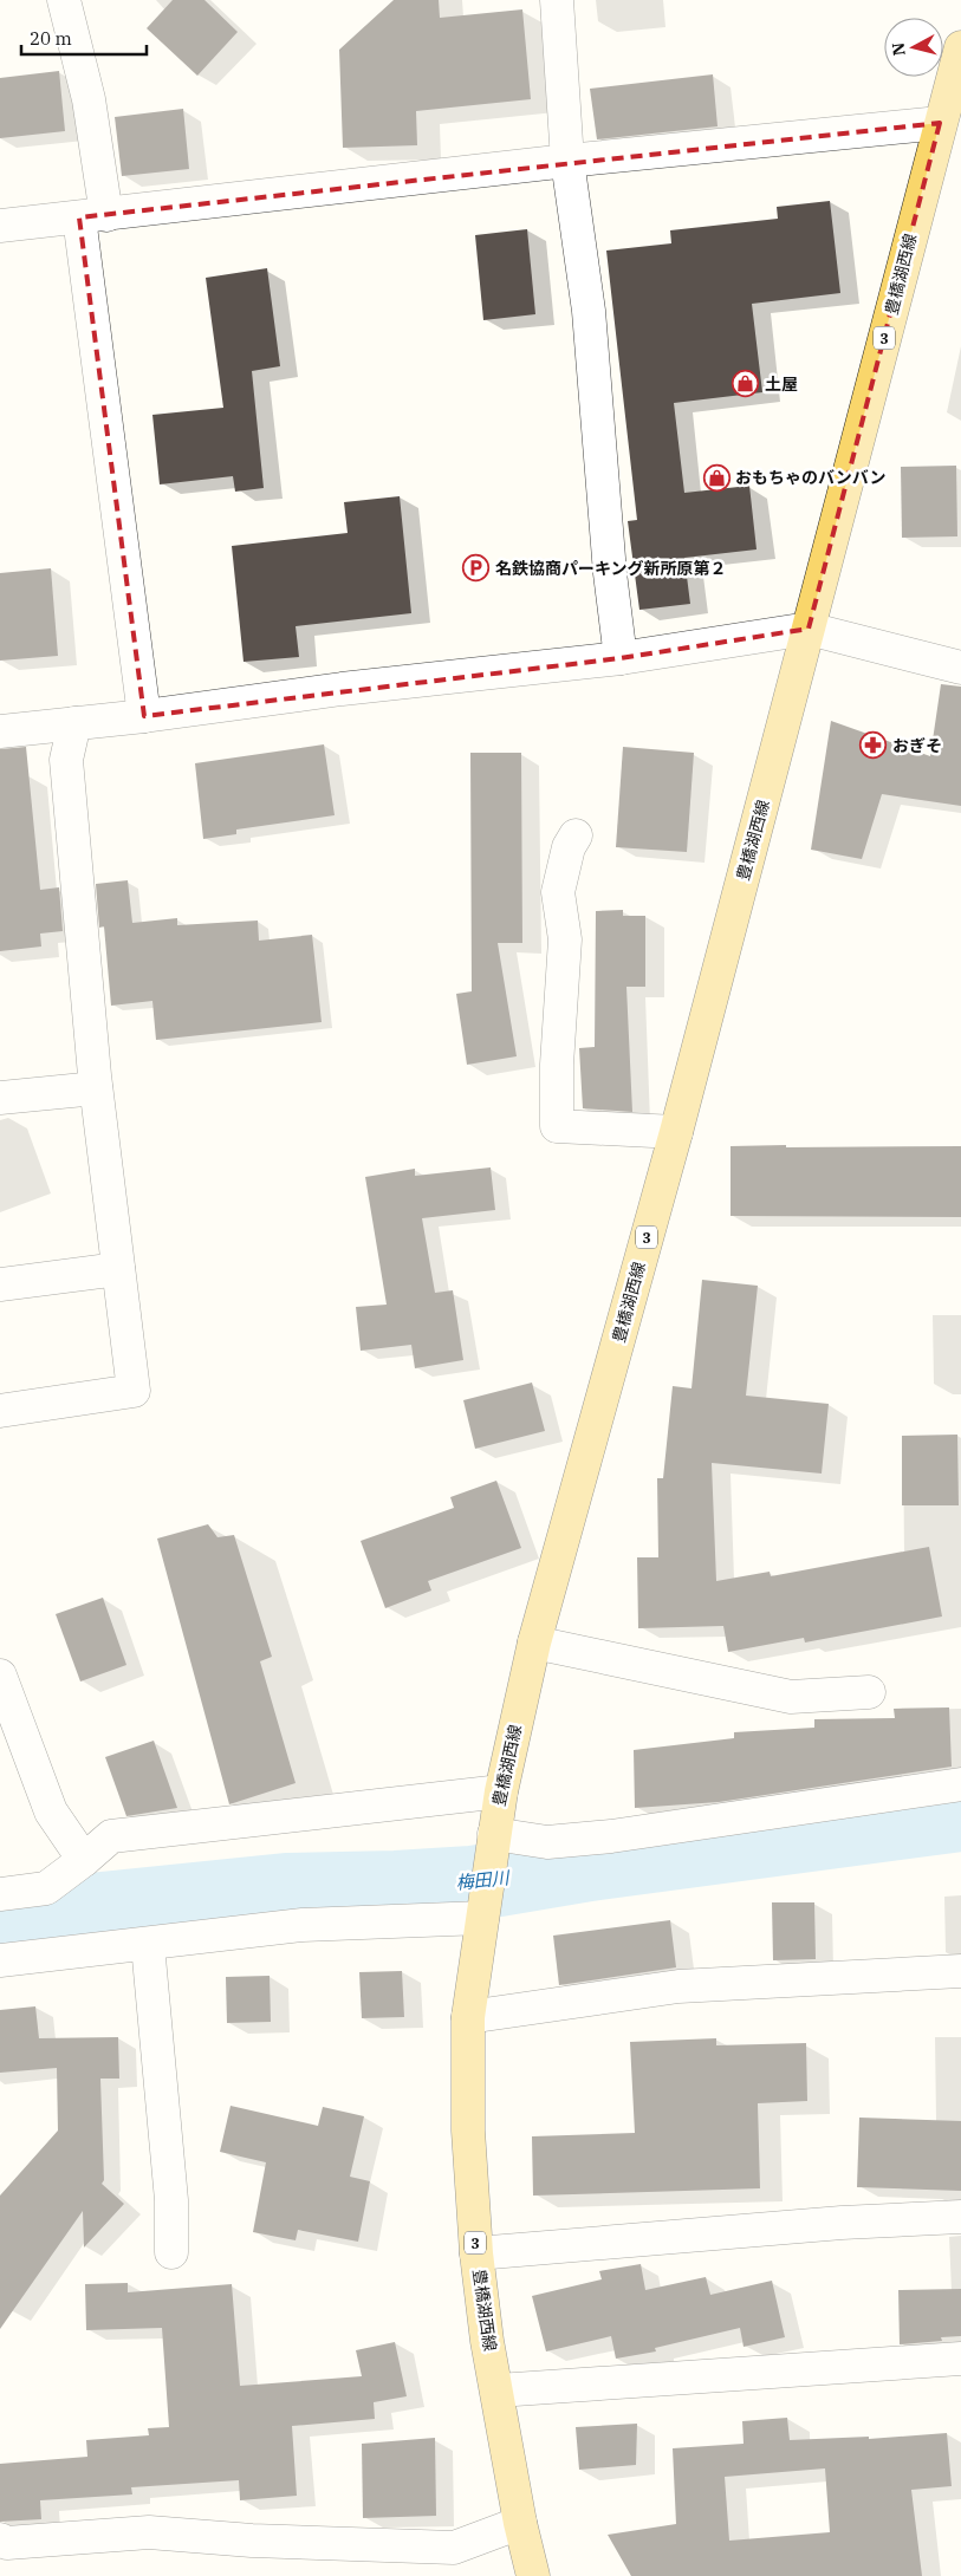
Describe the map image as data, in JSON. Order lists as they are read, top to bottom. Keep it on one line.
{"streets":{"main road":["豊橋湖西線","3"]},"water":["梅田川"],"places":{"shop":["土屋","おもちゃのバンバン"],"parking":["名鉄協商パーキング新所原第２"],"pharmacy":["おぎそ"]},"scale_bar":"20 m","north":"left"}
